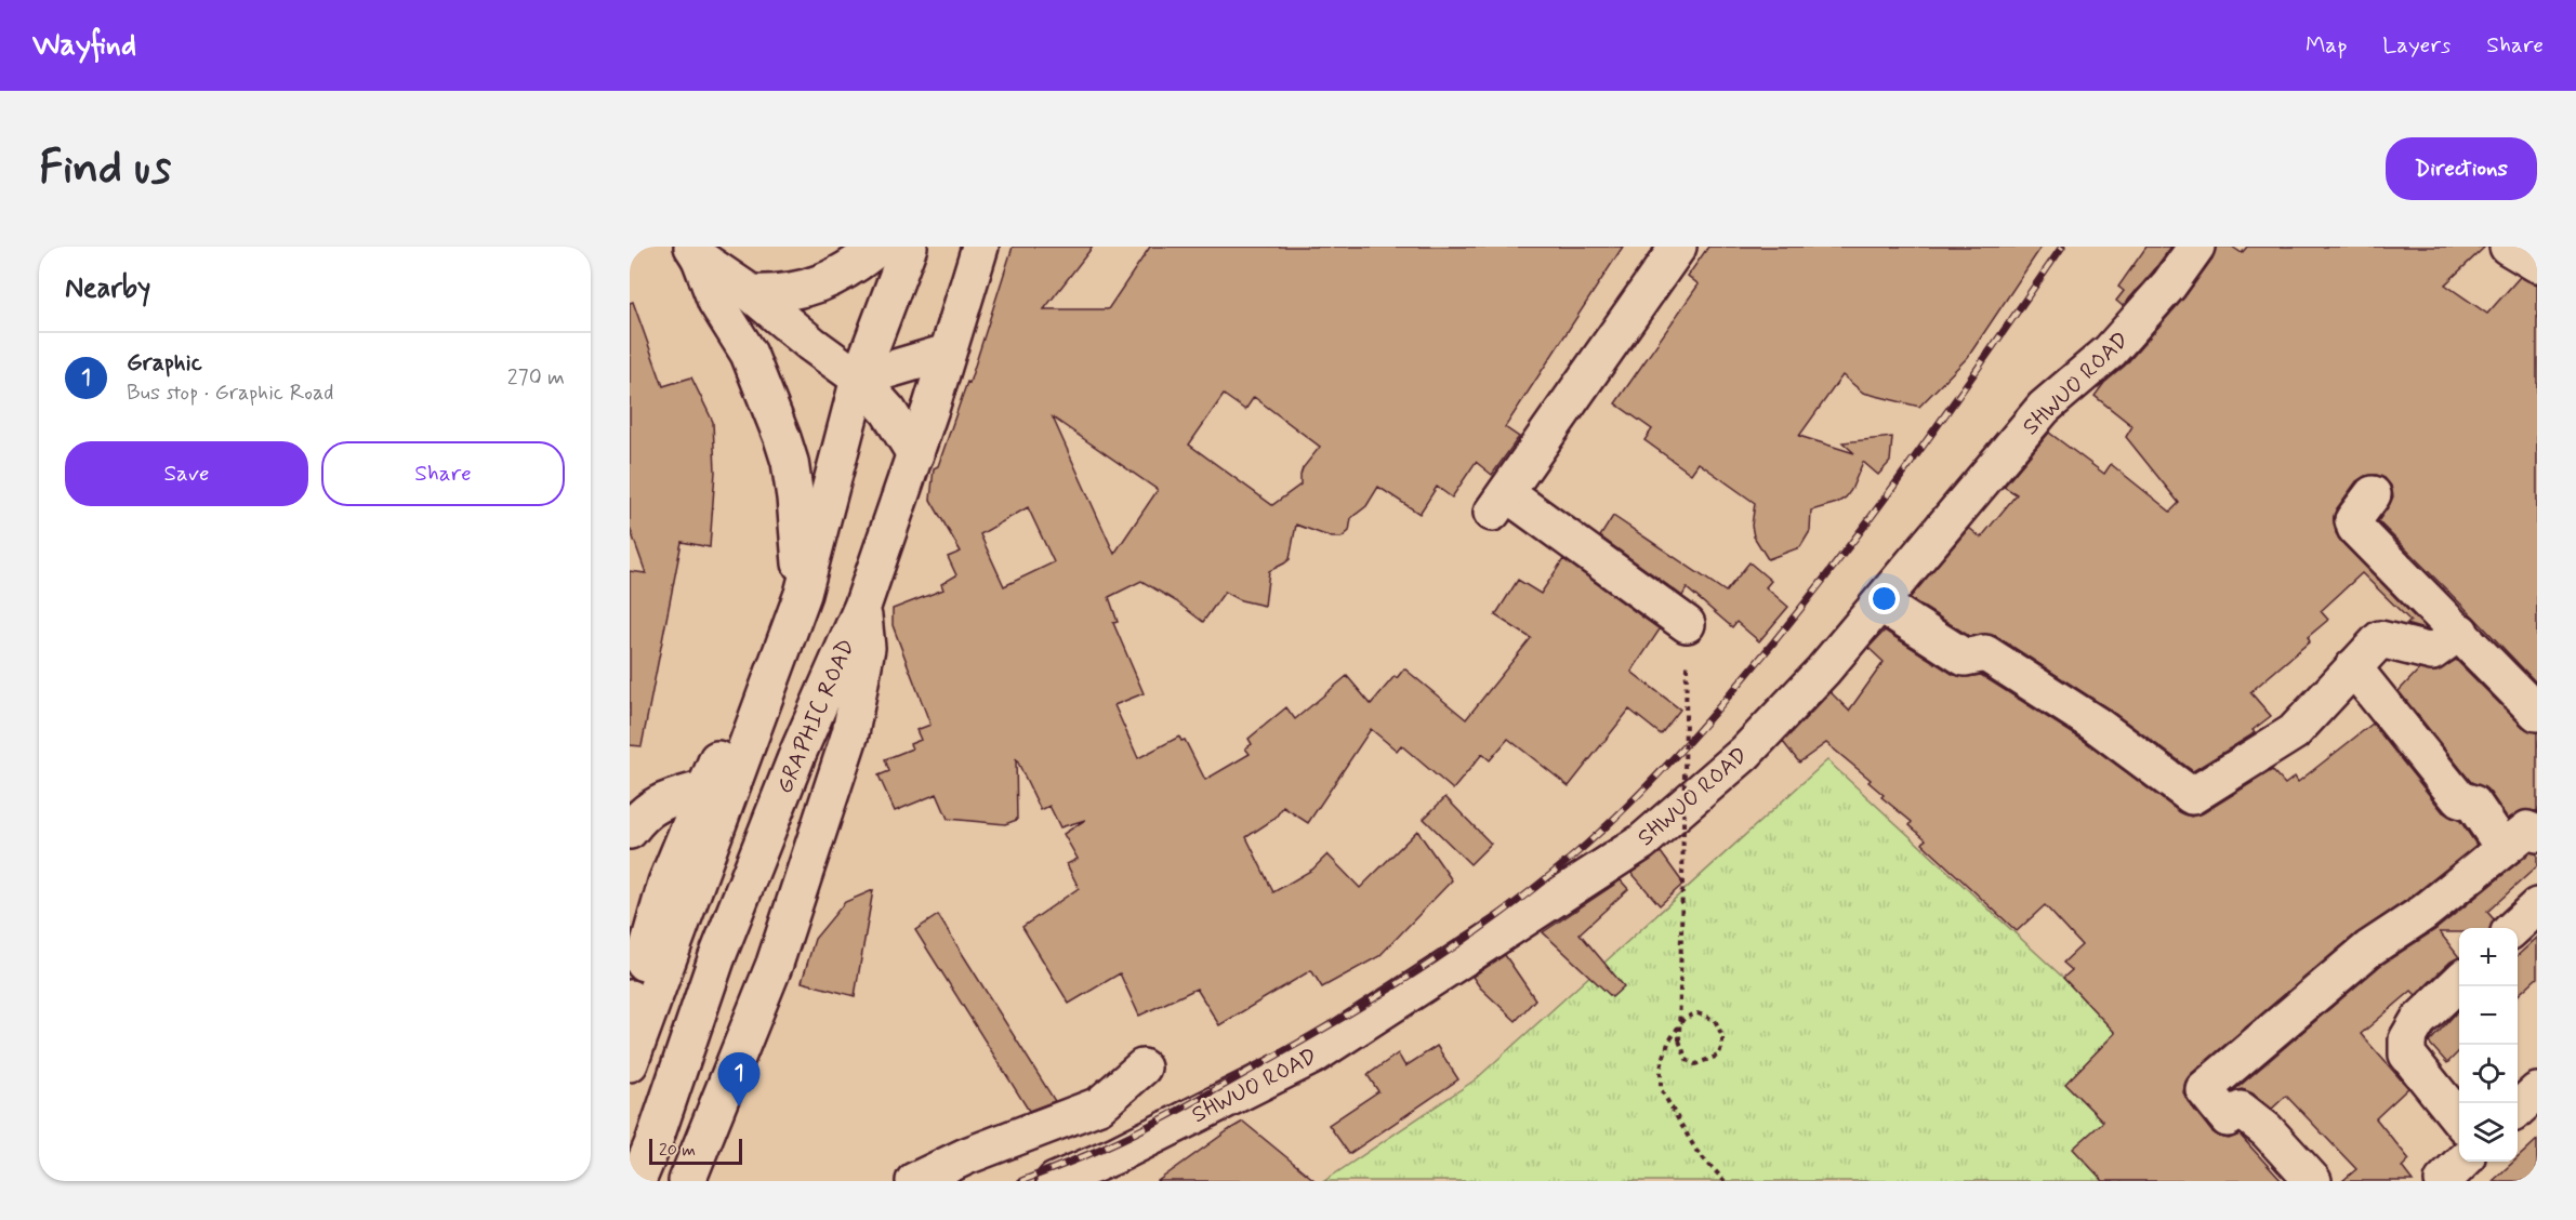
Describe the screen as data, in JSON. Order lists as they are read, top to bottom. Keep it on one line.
{"streets":{"street":["SHWUO ROAD","GRAPHIC ROAD"]},"scale_bar":"20 m","page":{"header":"Wayfind","nav":["Map","Layers","Share"],"buttons":["Directions",["Save","Share"]],"title":"Find us","heading":"Nearby","list":[{"mark":"1","name":"Graphic","note":"Bus stop · Graphic Road","value":"270 m"}],"map_buttons":["+","−"],"pins":"1","scale":"20 m"}}
